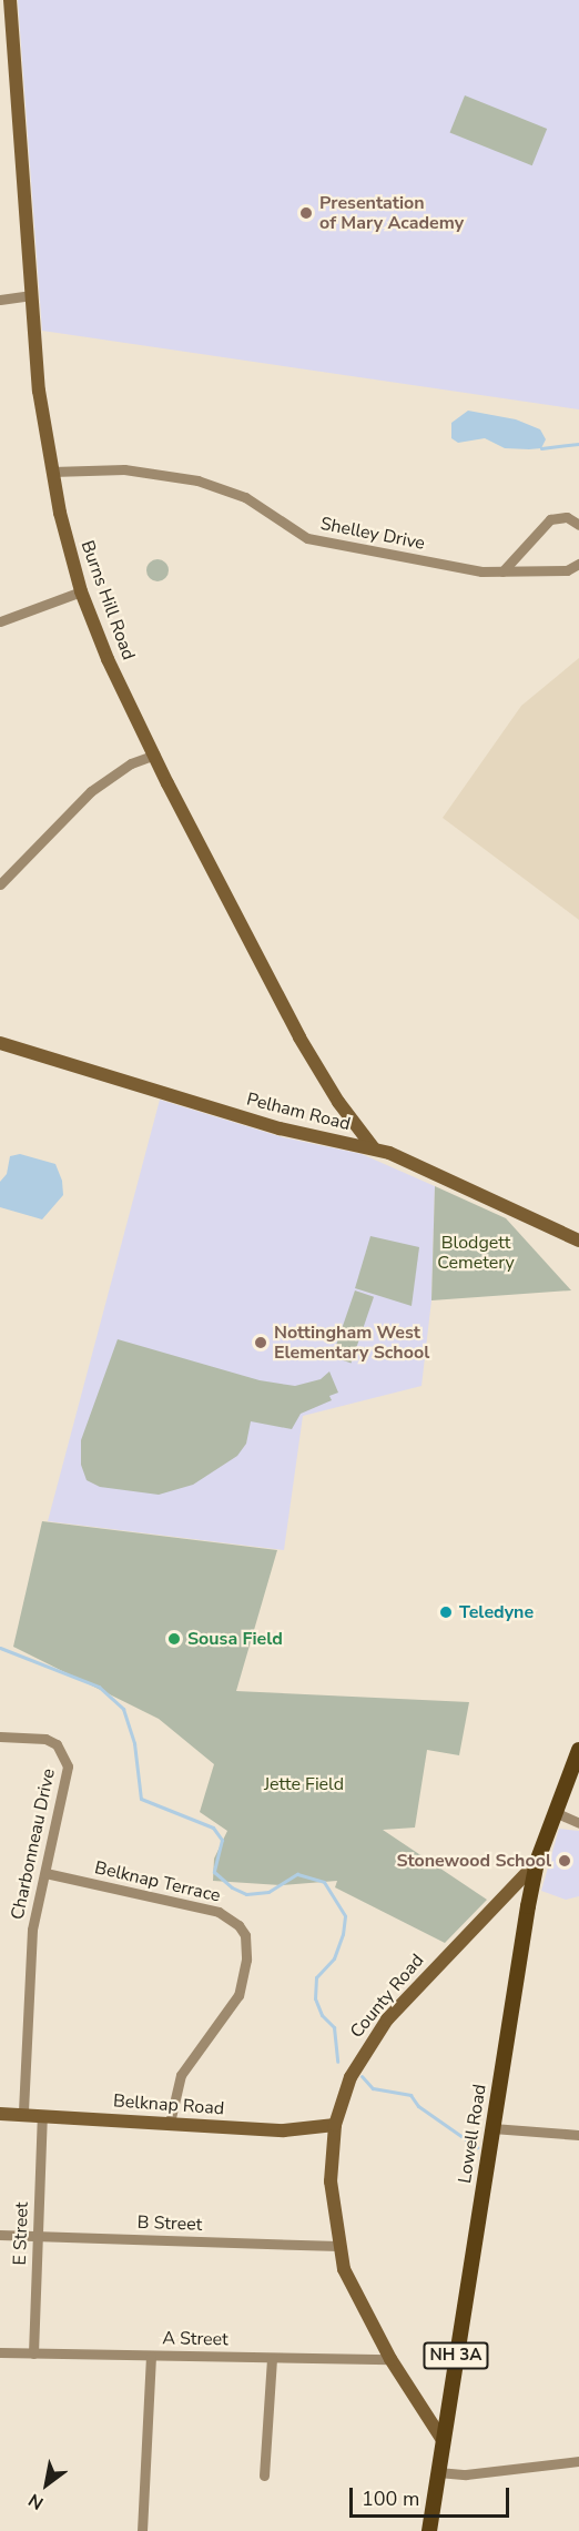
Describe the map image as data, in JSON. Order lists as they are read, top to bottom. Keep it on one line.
{"streets":{"main road":["Lowell Road","NH 3A"],"street":["Shelley Drive","Burns Hill Road","Pelham Road","Charbonneau Drive","Belknap Terrace","County Road","Belknap Road","B Street","E Street","A Street"]},"crossings":[["Shelley Drive","Burns Hill Road"],["Burns Hill Road","Pelham Road"],["Charbonneau Drive","Belknap Terrace"],["Charbonneau Drive","Belknap Road"],["Belknap Terrace","Belknap Road"],["County Road","Belknap Road"],["County Road","Lowell Road"],["County Road","B Street"],["County Road","A Street"],["Belknap Road","E Street"],["B Street","E Street"],["E Street","A Street"]],"parks":["Blodgett Cemetery","Jette Field"],"places":["Presentation of Mary Academy","Nottingham West Elementary School","Teledyne","Sousa Field","Stonewood School"],"scale_bar":"100 m","north":"bottom left"}
